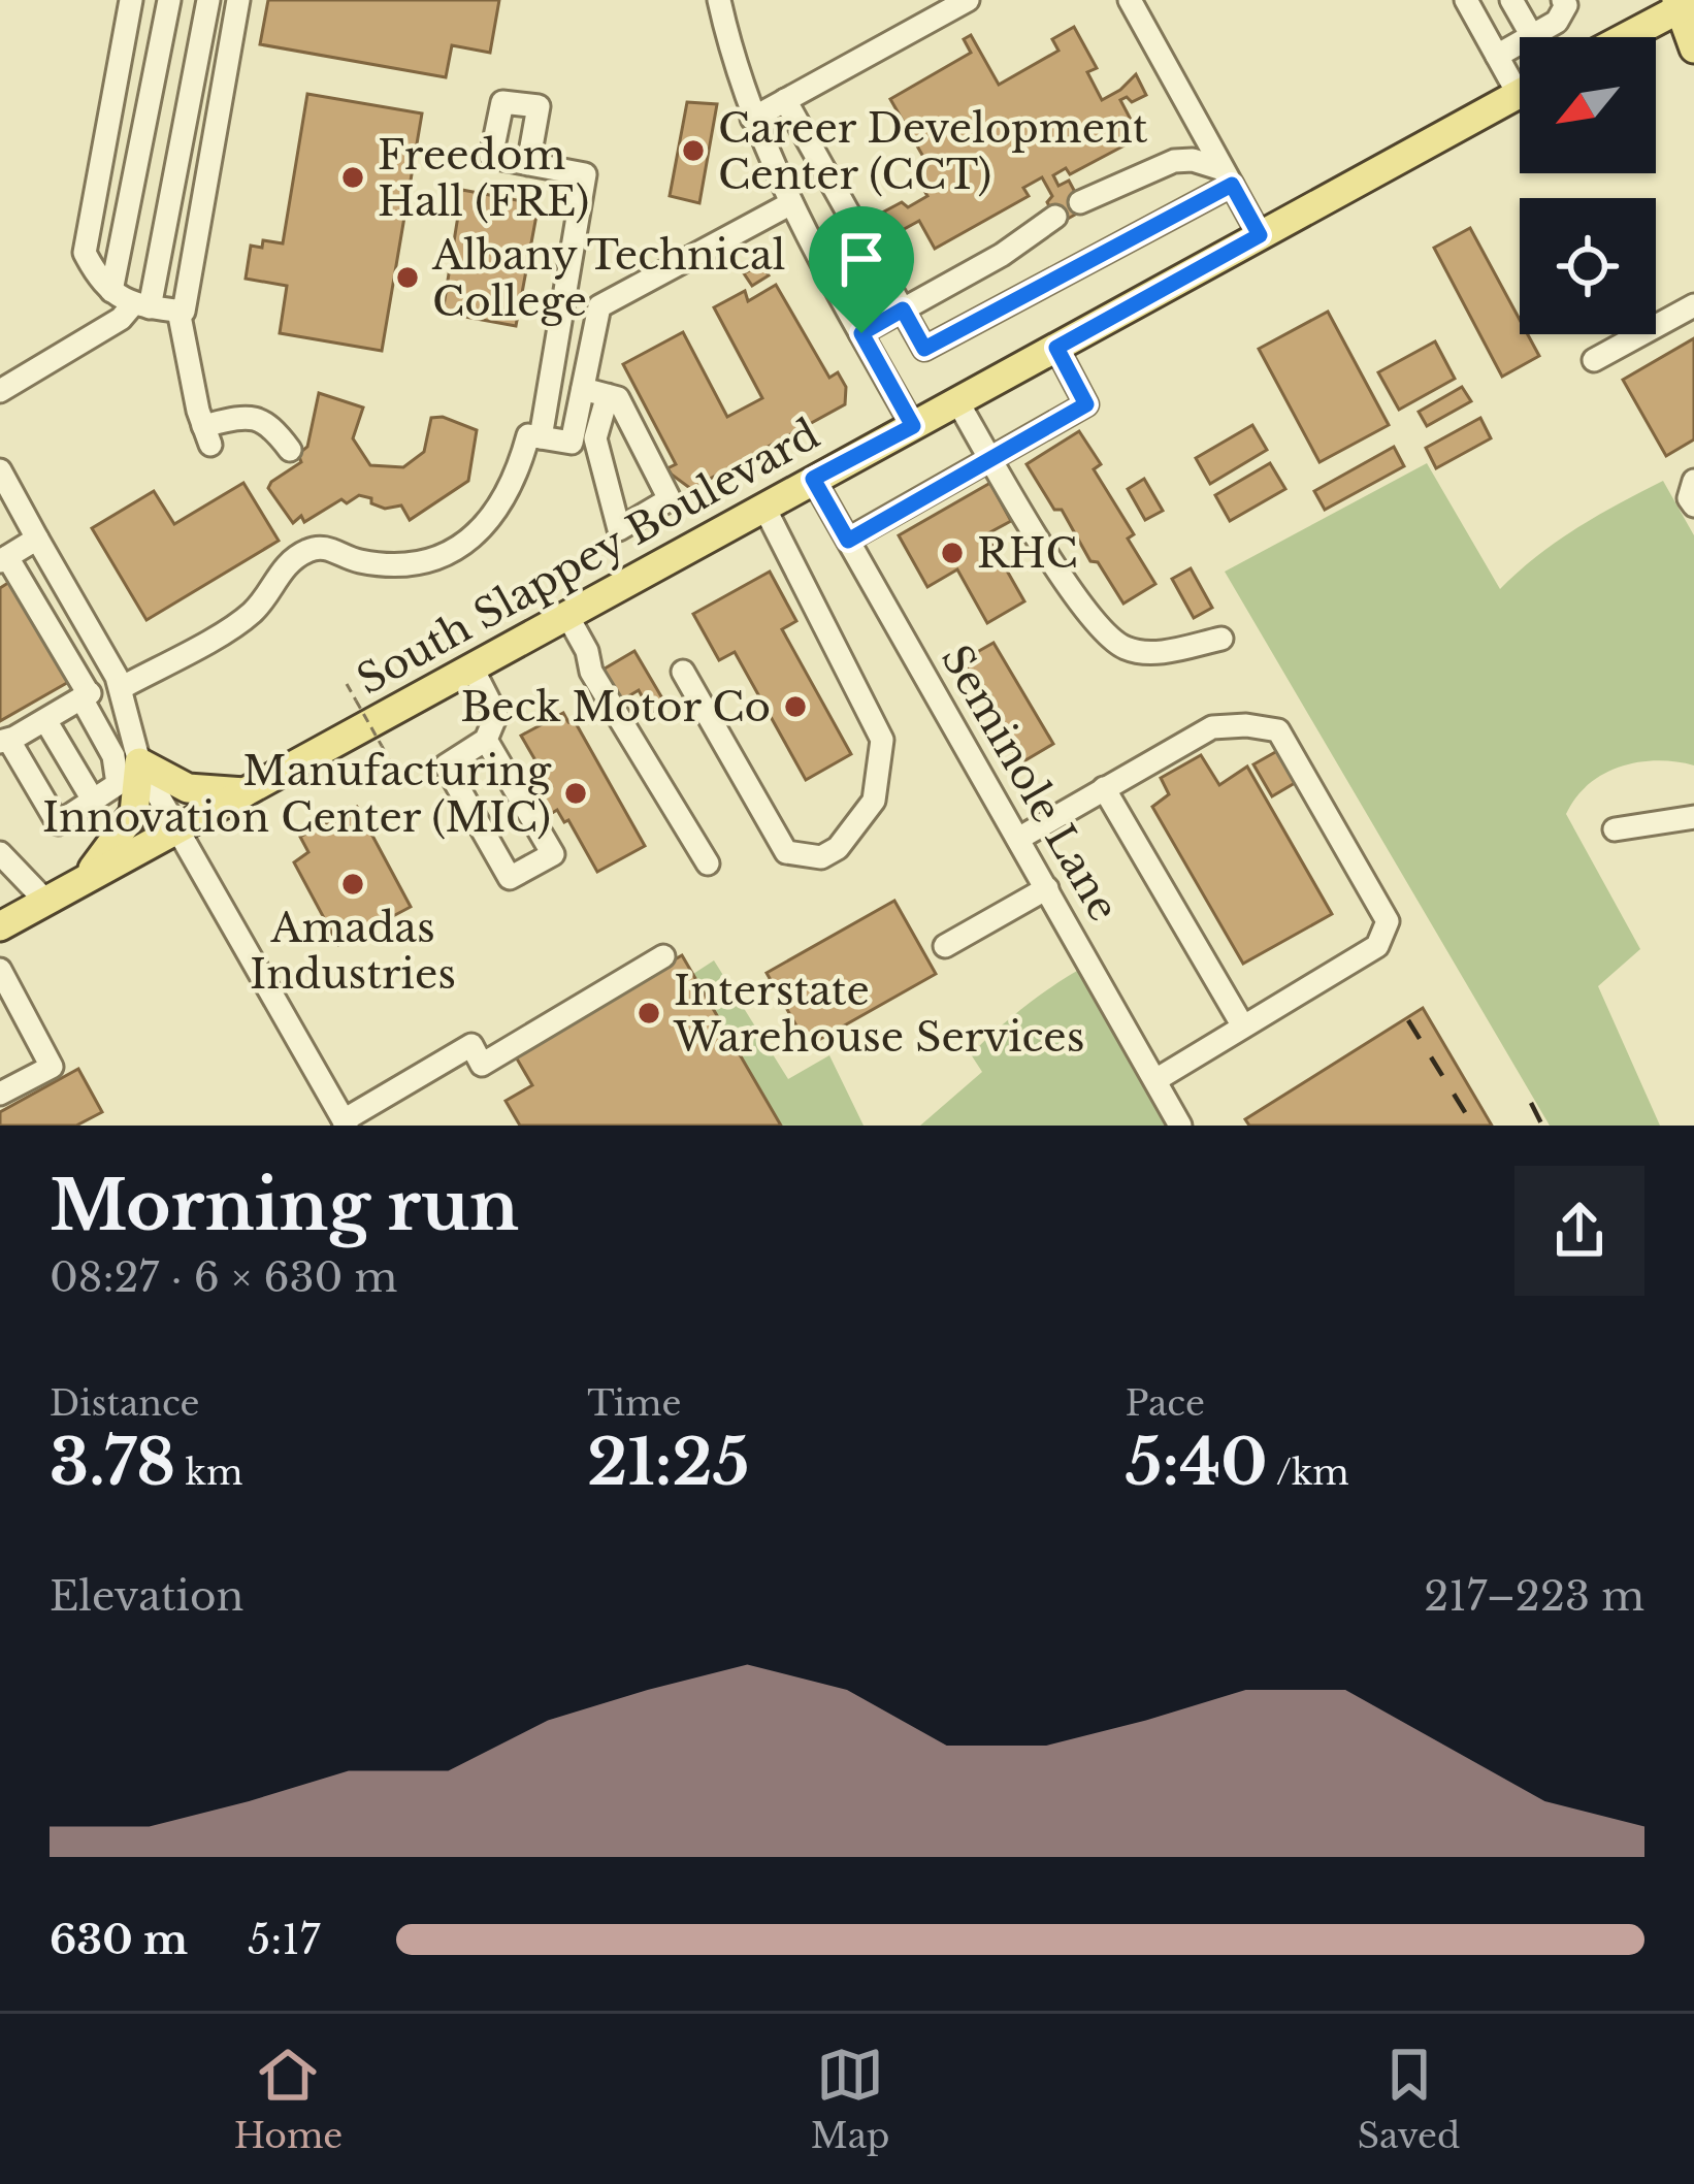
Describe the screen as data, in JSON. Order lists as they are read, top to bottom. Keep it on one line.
{"streets":{"main road":["South Slappey Boulevard"],"street":["Seminole Lane"]},"crossings":[["South Slappey Boulevard","Seminole Lane"]],"places":["Career Development Center (CCT)","Freedom Hall (FRE)","Albany Technical College","RHC","Beck Motor Co","Manufacturing Innovation Center (MIC)","Amadas Industries","Interstate Warehouse Services"],"north":"bottom left","page":{"heading":["Morning run","08:27 · 6 × 630 m"],"stats":[["Distance","3.78 km"],["Time","21:25"],["Pace","5:40 /km"]],"chart":["Elevation","217–223 m"],"list":[{"name":"630 m","note":"5:17"}],"tabs":["Home","Map","Saved"]}}
